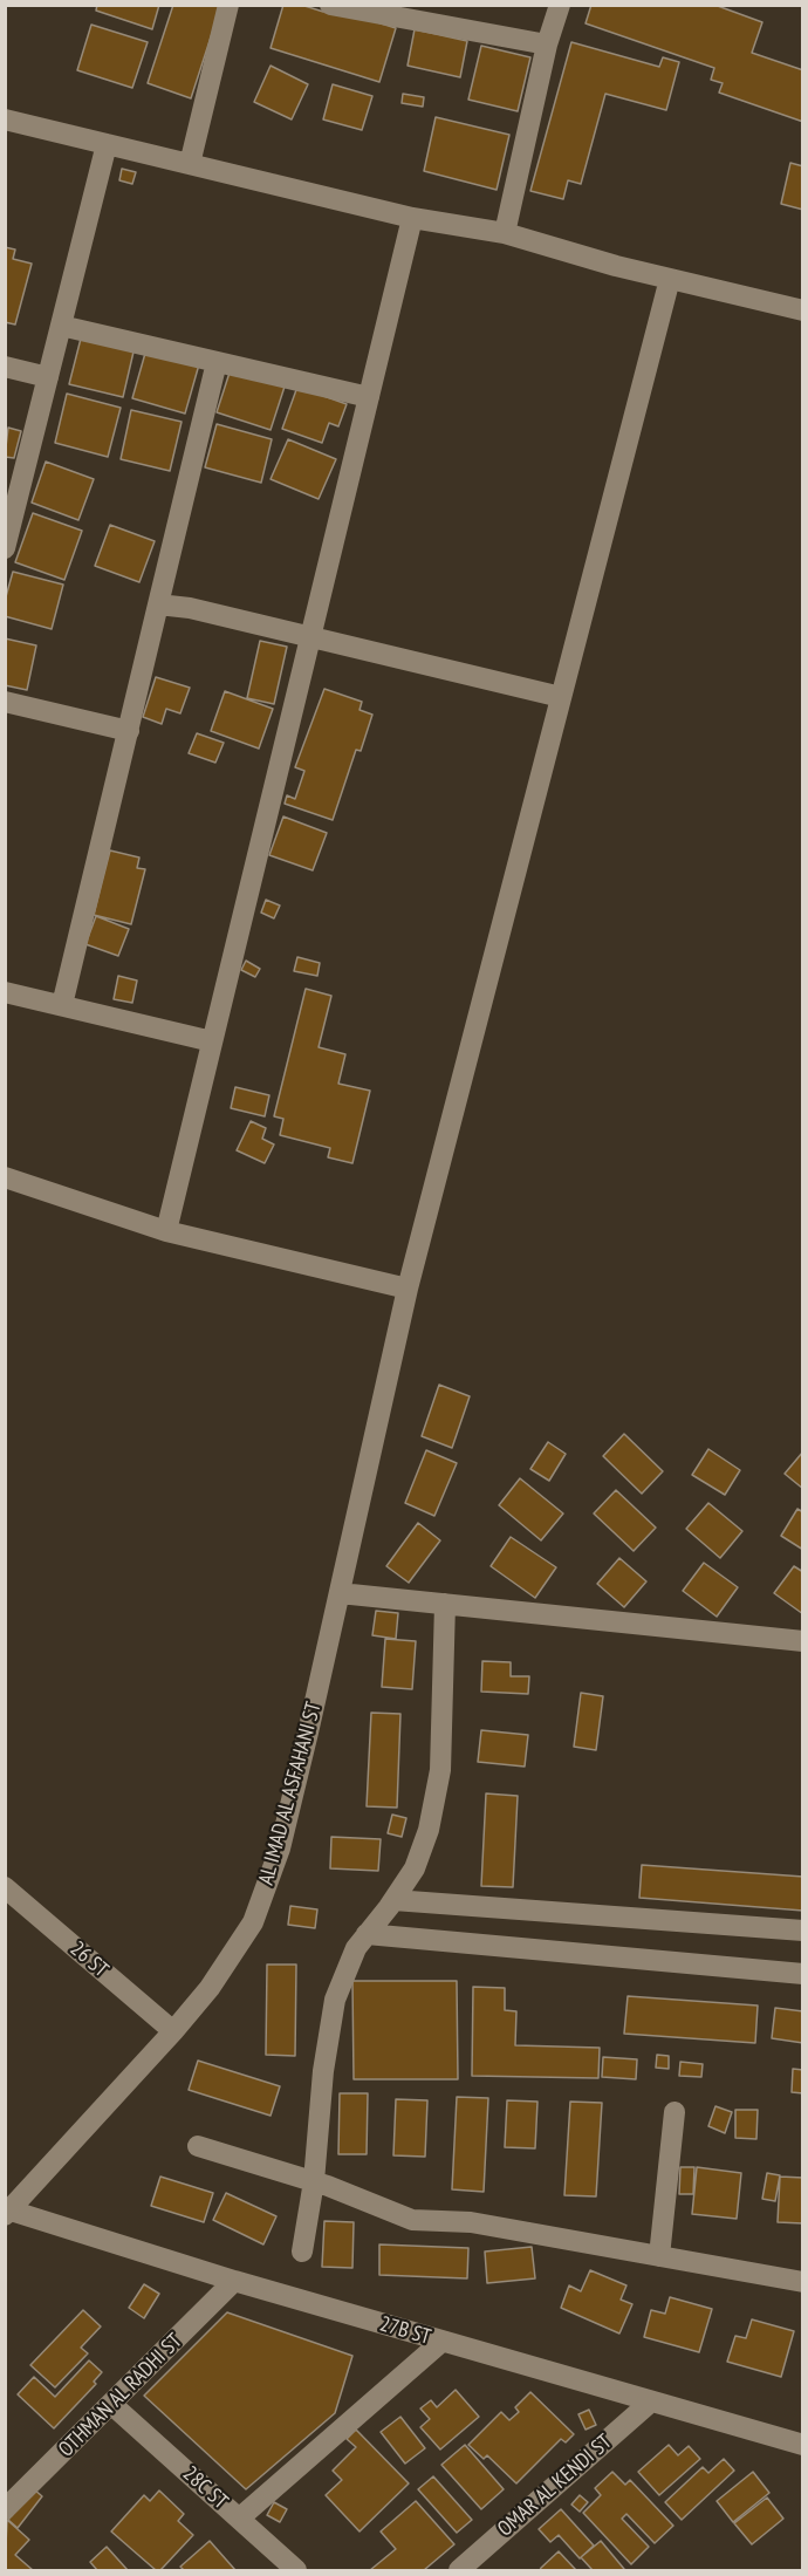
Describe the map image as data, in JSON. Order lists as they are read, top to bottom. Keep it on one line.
{"streets":{"street":["AL IMAD AL ASFAHANI ST","26 ST","27B ST","OTHMAN AL RADHI ST","OMAR AL KENDI ST","28C ST"]},"crossings":[["AL IMAD AL ASFAHANI ST","26 ST"],["AL IMAD AL ASFAHANI ST","27B ST"],["27B ST","OTHMAN AL RADHI ST"],["27B ST","OMAR AL KENDI ST"],["OTHMAN AL RADHI ST","28C ST"]]}
